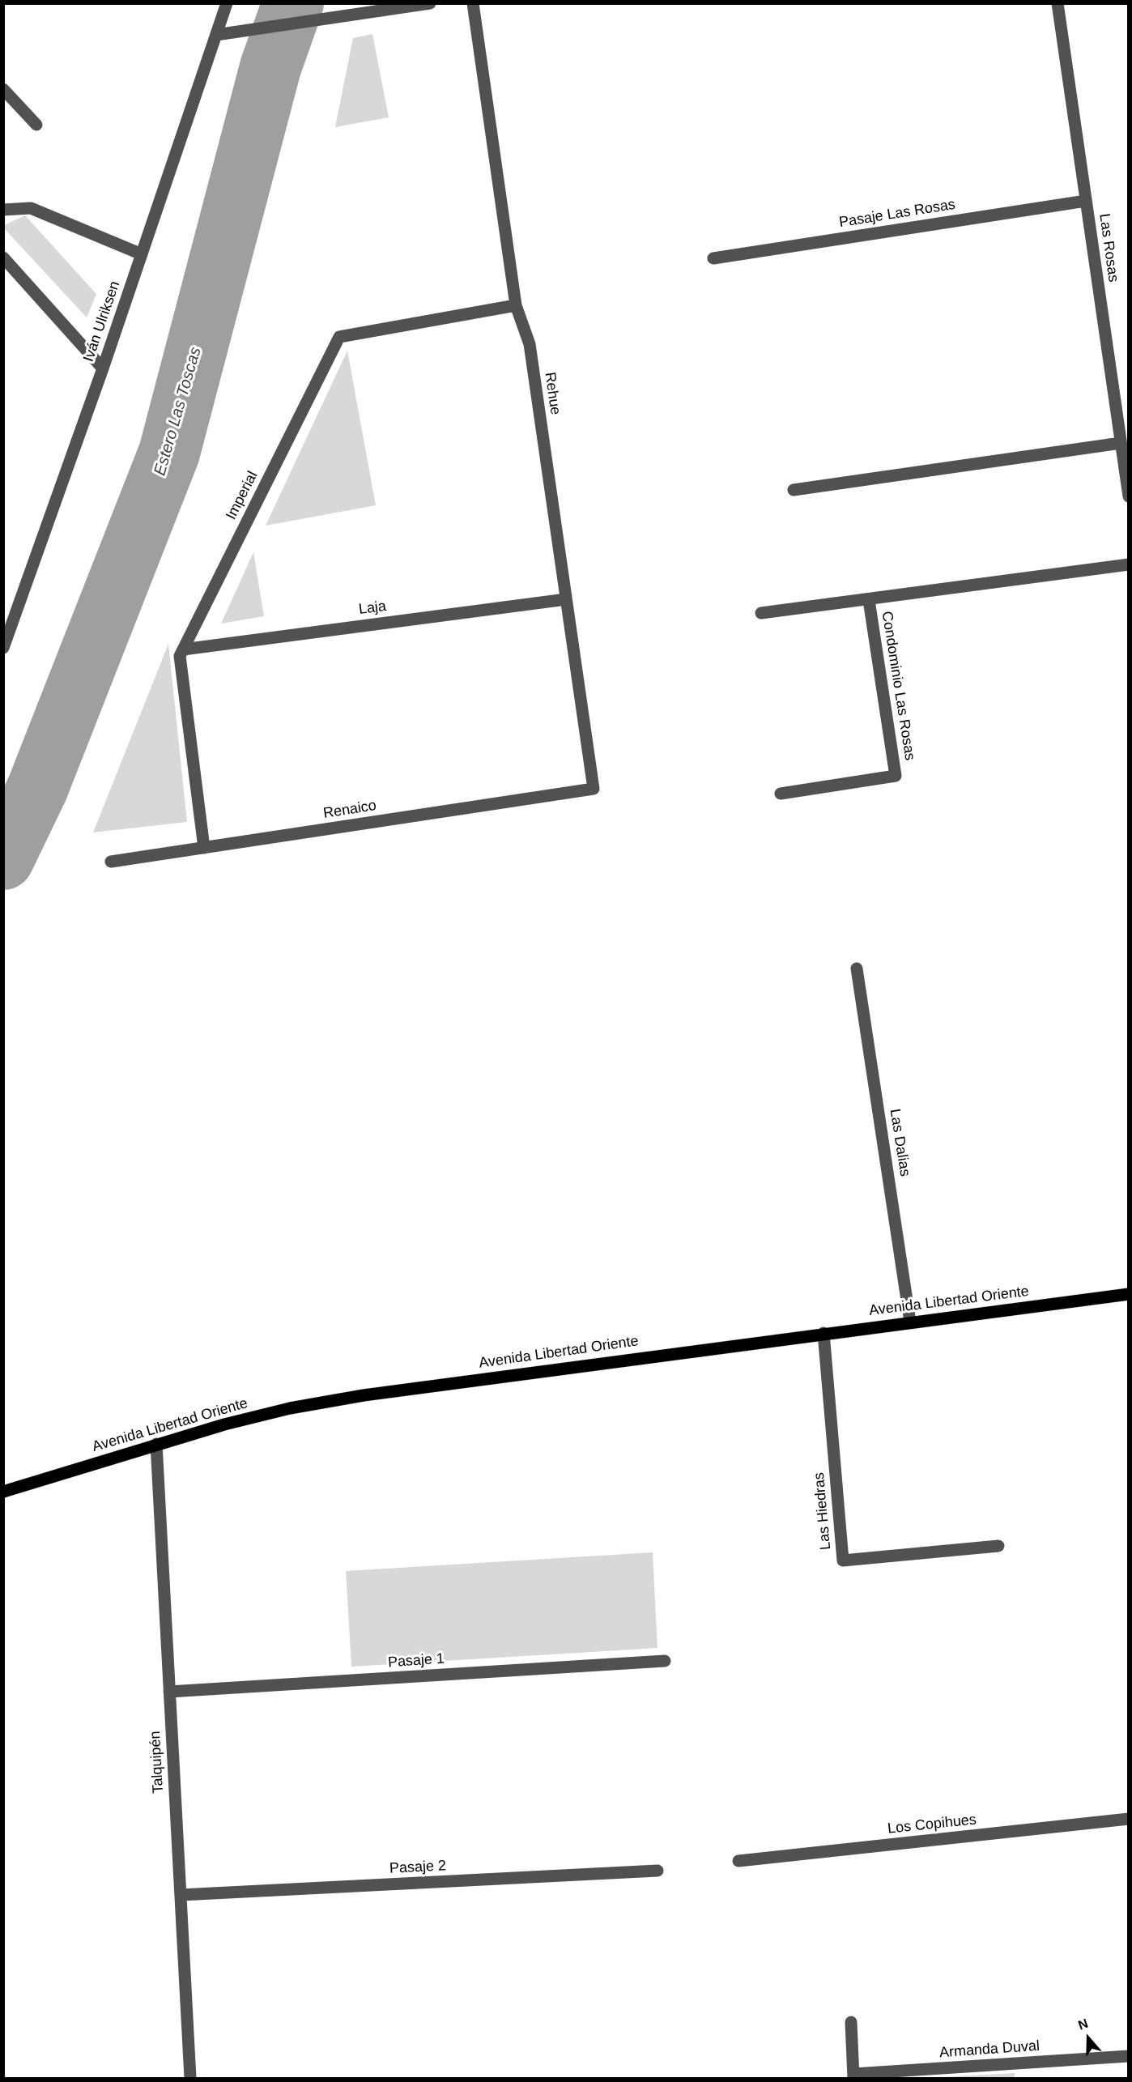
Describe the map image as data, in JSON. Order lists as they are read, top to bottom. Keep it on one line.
{"streets":{"main road":["Avenida Libertad Oriente"],"street":["Pasaje Las Rosas","Las Rosas","Iván Ulriksen","Rehue","Imperial","Laja","Condominio Las Rosas","Renaico","Las Dalias","Las Hiedras","Pasaje 1","Talquipén","Los Copihues","Pasaje 2","Armanda Duval"]},"crossings":[["Pasaje Las Rosas","Las Rosas"],["Rehue","Imperial"],["Rehue","Laja"],["Rehue","Renaico"],["Imperial","Laja"],["Imperial","Renaico"],["Las Dalias","Avenida Libertad Oriente"],["Avenida Libertad Oriente","Las Hiedras"],["Avenida Libertad Oriente","Talquipén"],["Pasaje 1","Talquipén"],["Talquipén","Pasaje 2"]],"water":["Estero Las Toscas"],"north":"top"}
